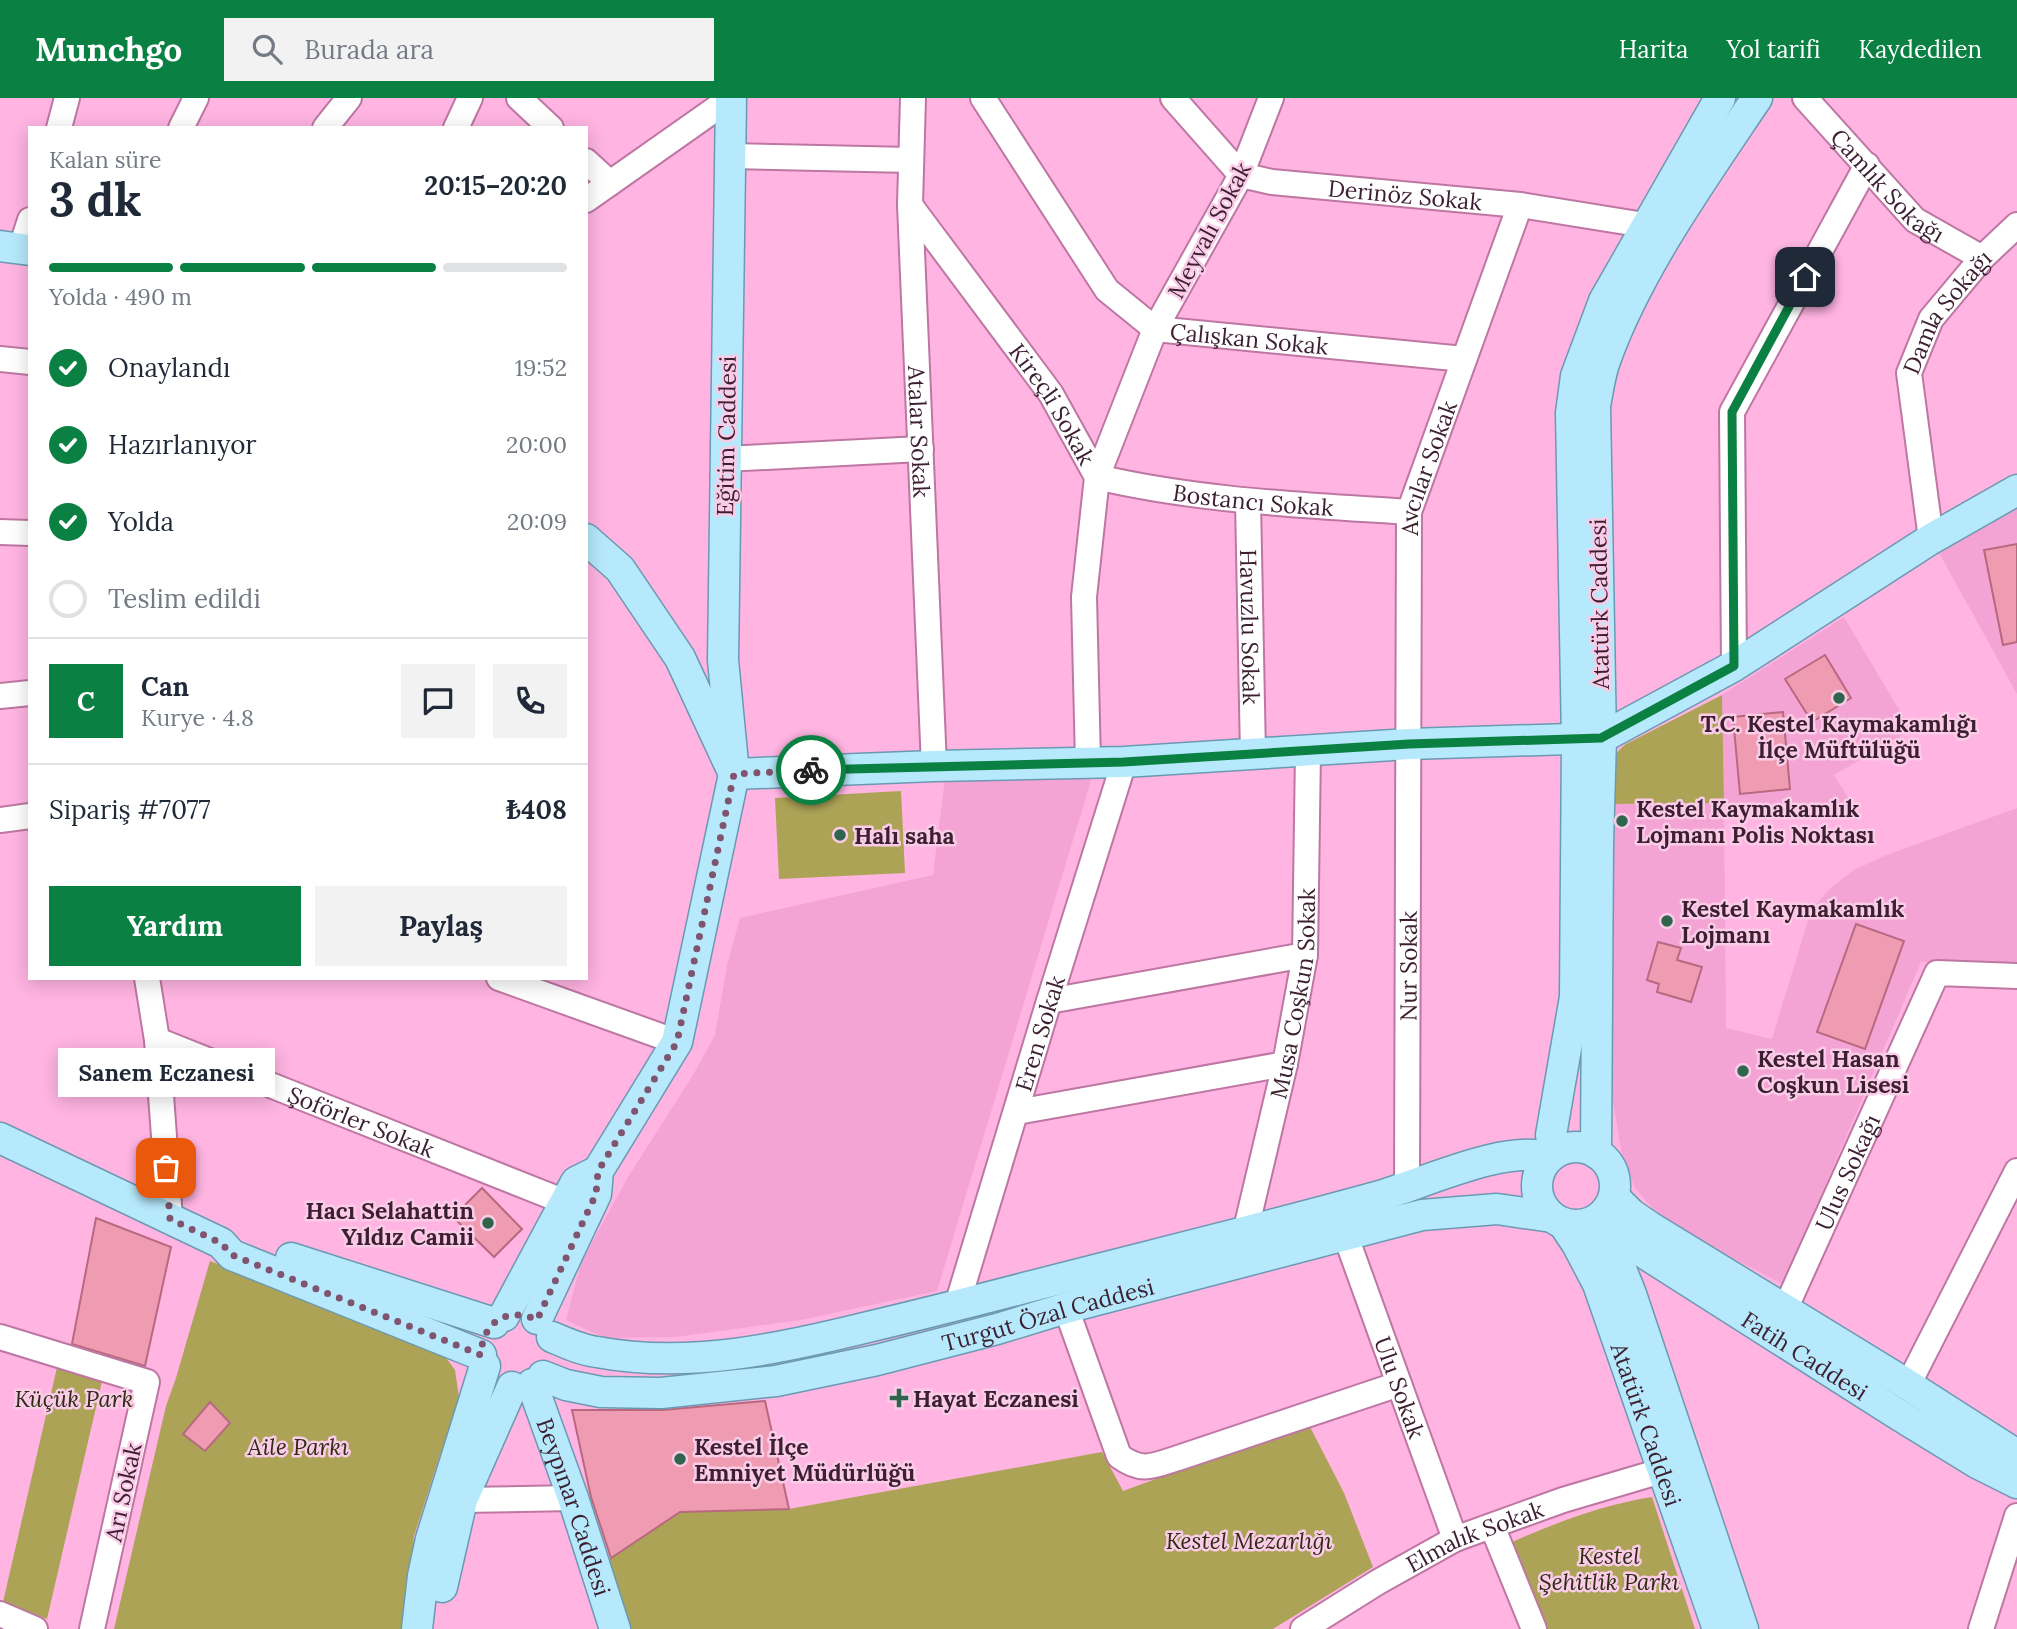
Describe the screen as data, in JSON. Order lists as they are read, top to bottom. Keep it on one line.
{"streets":{"main road":["Eğitim Caddesi","Atatürk Caddesi","Turgut Özal Caddesi","Fatih Caddesi","Beypınar Caddesi"],"street":["Çamlık Sokağı","Derinöz Sokak","Meyvalı Sokak","Damla Sokağı","Çalışkan Sokak","Kireçli Sokak","Atalar Sokak","Avcılar Sokak","Bostancı Sokak","Havuzlu Sokak","Nur Sokak","Musa Coşkun Sokak","Eren Sokak","Şoförler Sokak","Ulus Sokağı","Ulu Sokak","Arı Sokak","Elmalık Sokak"]},"crossings":[["Çamlık Sokağı","Damla Sokağı"],["Derinöz Sokak","Meyvalı Sokak"],["Derinöz Sokak","Avcılar Sokak"],["Derinöz Sokak","Atatürk Caddesi"],["Meyvalı Sokak","Çalışkan Sokak"],["Meyvalı Sokak","Kireçli Sokak"],["Meyvalı Sokak","Bostancı Sokak"],["Çalışkan Sokak","Avcılar Sokak"],["Kireçli Sokak","Atalar Sokak"],["Kireçli Sokak","Bostancı Sokak"],["Avcılar Sokak","Bostancı Sokak"],["Avcılar Sokak","Nur Sokak"],["Bostancı Sokak","Havuzlu Sokak"],["Atatürk Caddesi","Turgut Özal Caddesi"],["Atatürk Caddesi","Fatih Caddesi"],["Atatürk Caddesi","Elmalık Sokak"],["Nur Sokak","Turgut Özal Caddesi"],["Musa Coşkun Sokak","Turgut Özal Caddesi"],["Eren Sokak","Turgut Özal Caddesi"],["Ulus Sokağı","Fatih Caddesi"],["Turgut Özal Caddesi","Fatih Caddesi"],["Turgut Özal Caddesi","Ulu Sokak"],["Turgut Özal Caddesi","Beypınar Caddesi"],["Ulu Sokak","Elmalık Sokak"]],"parks":["Küçük Park","Aile Parkı","Kestel Mezarlığı","Kestel Şehitlik Parkı"],"places":{"other":["T.C. Kestel Kaymakamlığı İlçe Müftülüğü","Kestel Kaymakamlık Lojmanı Polis Noktası","Halı saha","Kestel Kaymakamlık Lojmanı","Kestel Hasan Coşkun Lisesi","Sanem Eczanesi","Hacı Selahattin Yıldız Camii","Kestel İlçe Emniyet Müdürlüğü"],"health":["Hayat Eczanesi"]},"page":{"header":"Munchgo","search":"Burada ara","nav":["Harita","Yol tarifi","Kaydedilen"],"heading":["3 dk","Kalan süre","20:15–20:20"],"panel":["Can","Kurye · 4.8","Sipariş #7077","₺408"],"bar":"Yolda · 490 m","list":[["Onaylandı","19:52"],["Hazırlanıyor","20:00"],["Yolda","20:09"],"Teslim edildi"],"round":"C","buttons":["Yardım","Paylaş"],"bubble":"Sanem Eczanesi"}}
